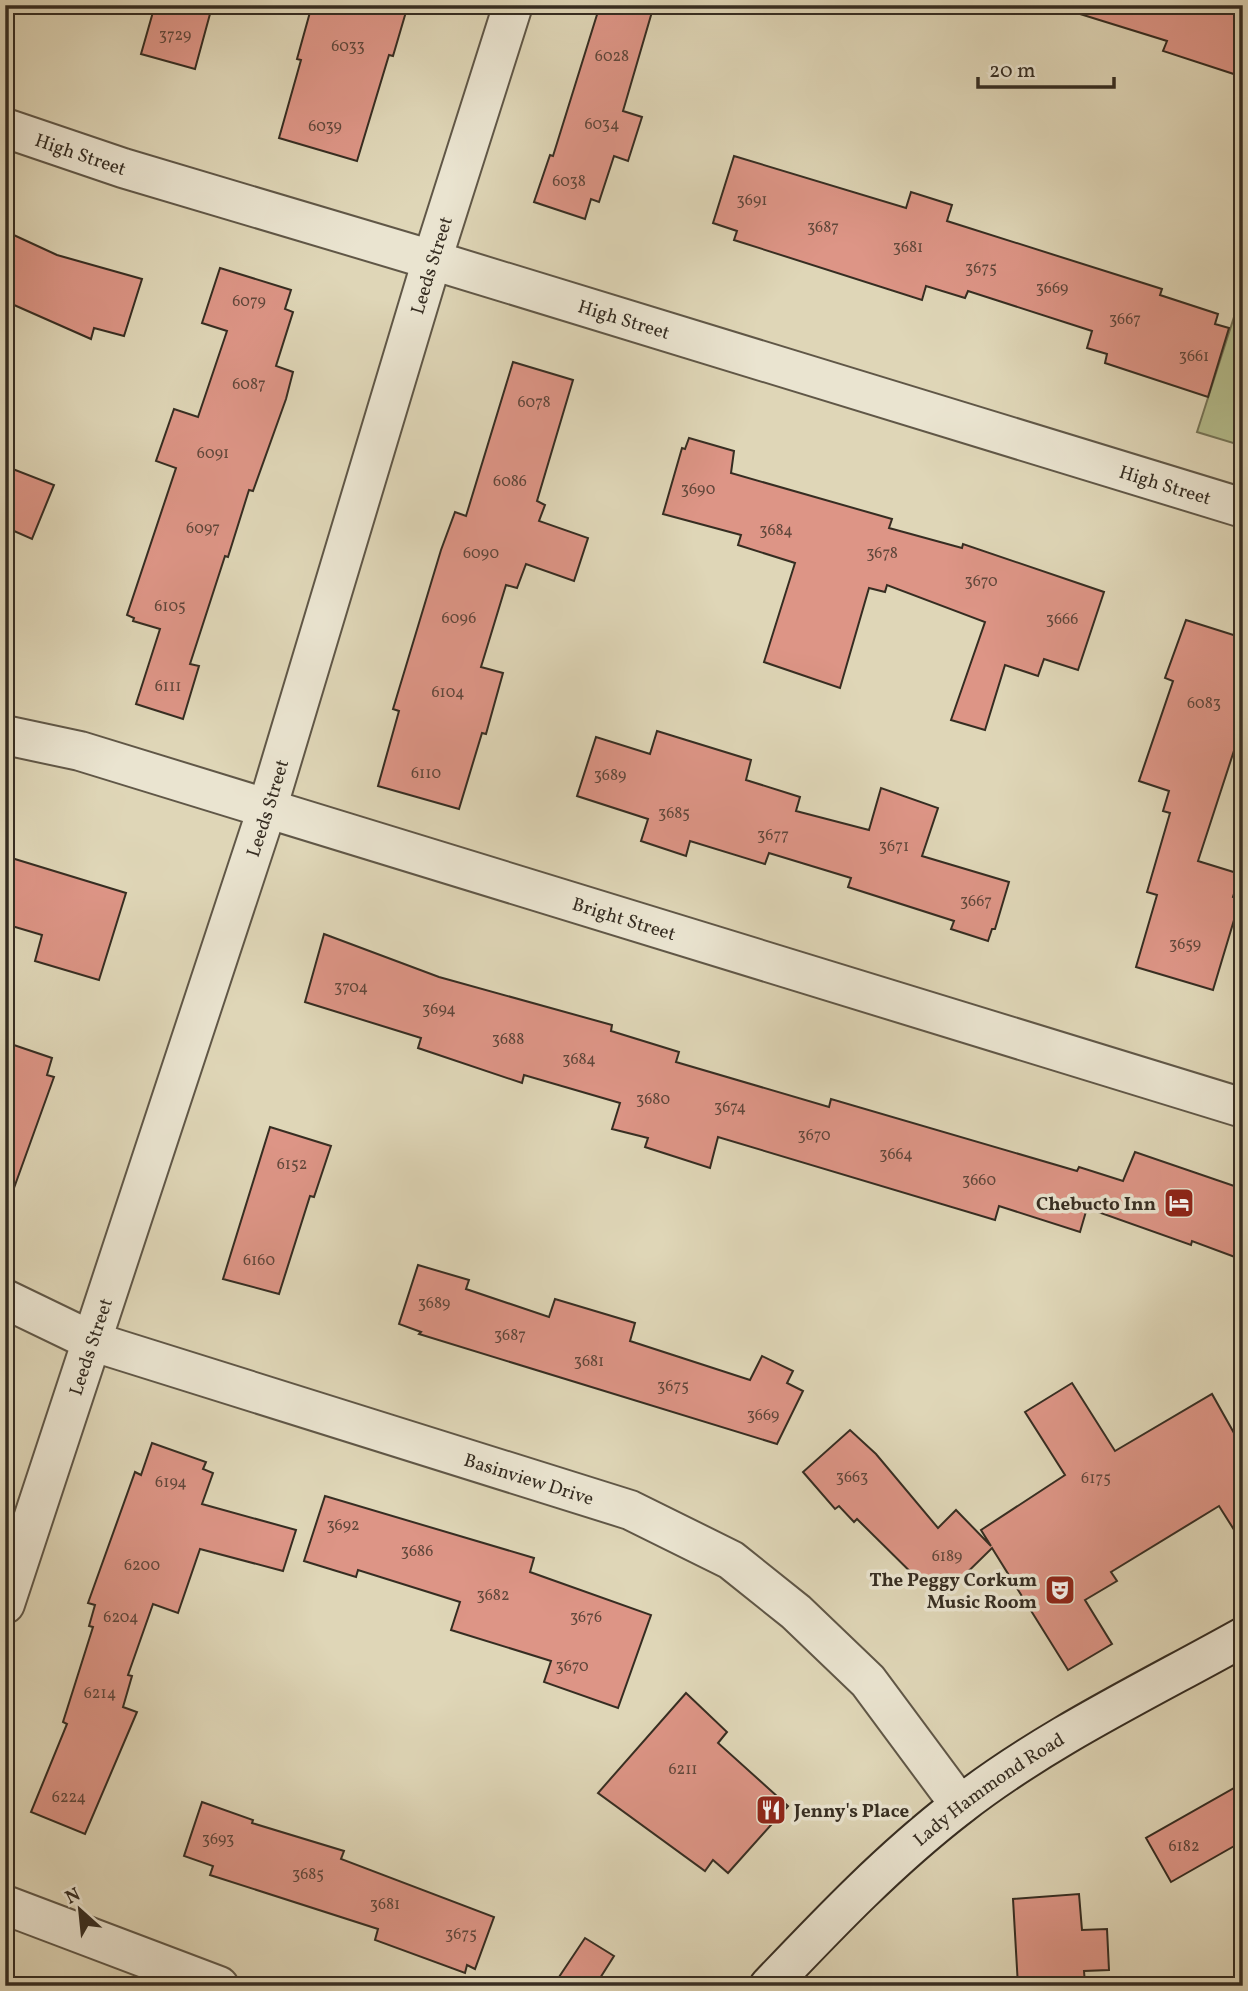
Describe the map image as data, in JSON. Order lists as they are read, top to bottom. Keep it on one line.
{"streets":{"street":["High Street","Leeds Street","Bright Street","Basinview Drive","Lady Hammond Road"]},"crossings":[["High Street","Leeds Street"],["Leeds Street","Bright Street"],["Leeds Street","Basinview Drive"],["Basinview Drive","Lady Hammond Road"]],"places":{"hotel":["Chebucto Inn"],"theatre":["The Peggy Corkum Music Room"],"restaurant":["Jenny's Place"]},"house_numbers":["3729","6033","6028","6034","6039","6038","3691","3687","3681","3675","3669","6079","3667","3661","6087","6078","6091","6086","3690","6097","3684","6090","3678","3670","6105","6096","3666","6111","6104","6083","6110","3689","3685","3677","3671","3667","3659","3704","3694","3688","3684","3680","3674","3670","3664","6152","3660","6160","3689","3687","3681","3675","3669","3663","6175","6194","3692","3686","6189","6200","3682","6204","3676","3670","6214","6211","6224","3693","6182","3685","3681","3675"],"scale_bar":"20 m","north":"top left"}
